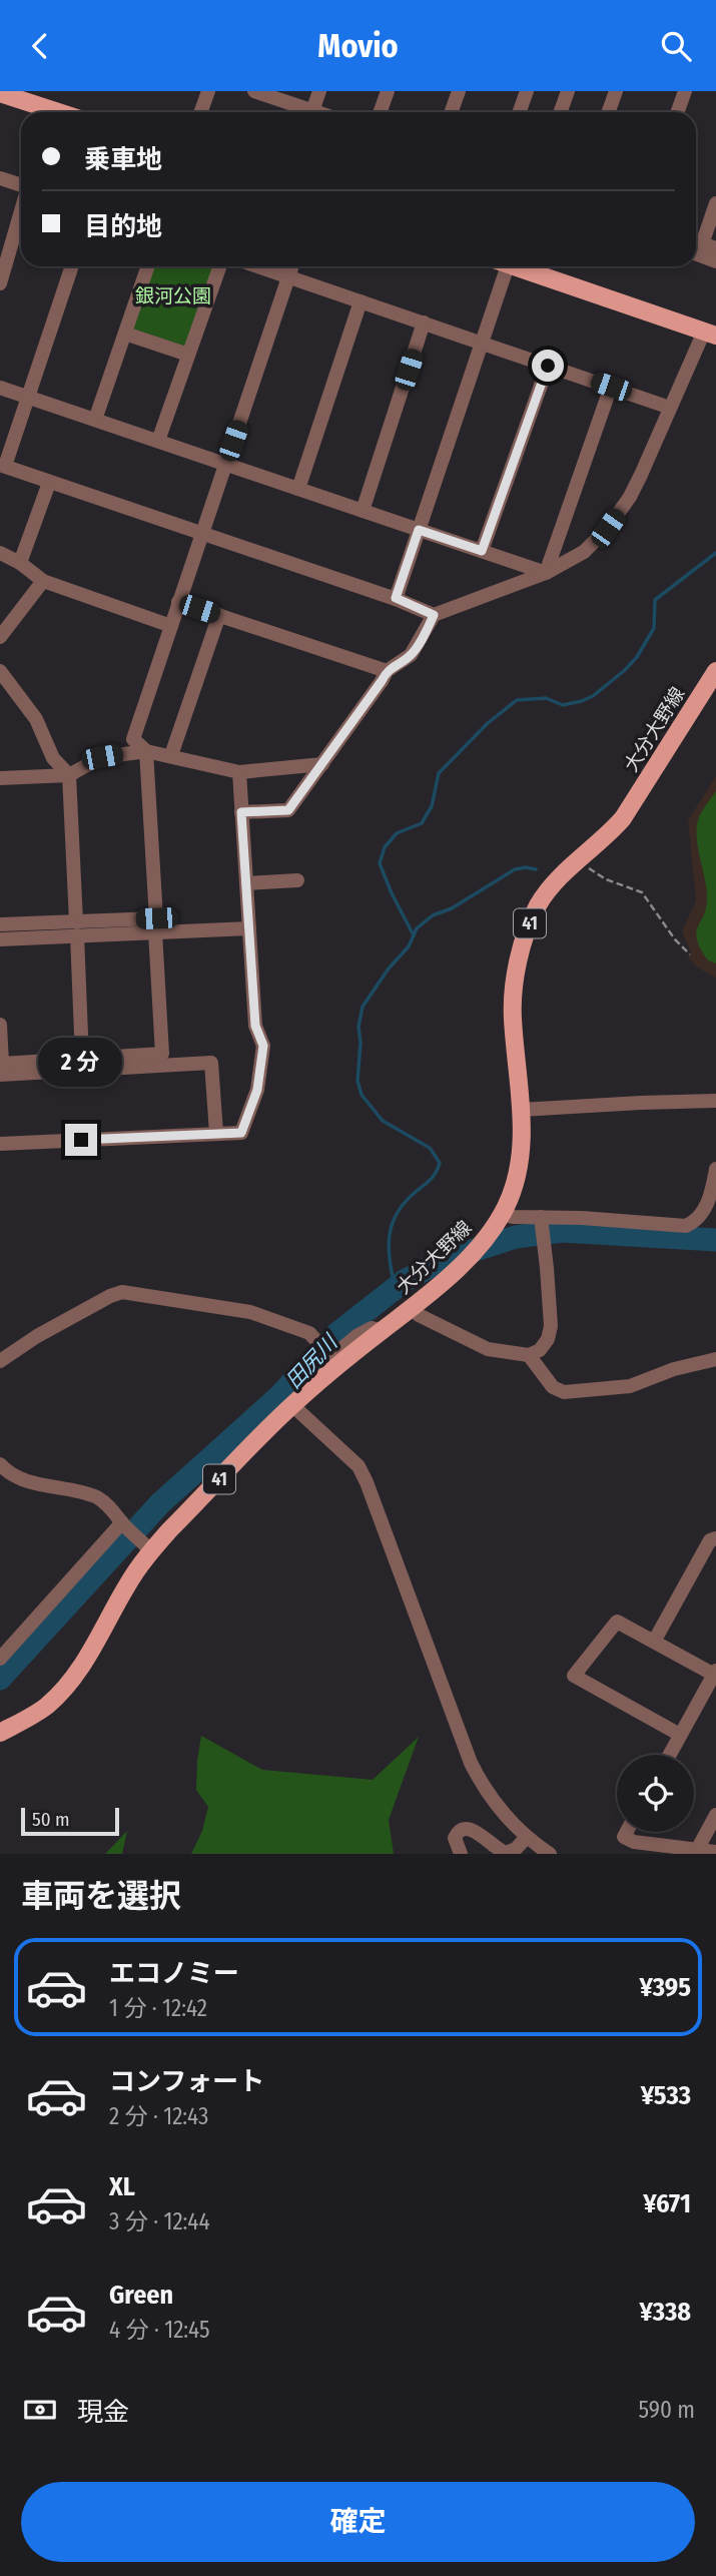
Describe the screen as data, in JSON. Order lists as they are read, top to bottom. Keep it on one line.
{"streets":{"main road":["大分大野線","41"]},"water":["田尻川"],"parks":["銀河公園"],"scale_bar":"50 m","page":{"header":"Movio","banner":["乗車地","目的地"],"bubble":"2 分","scale":"50 m","heading":"車両を選択","list":[{"name":"エコノミー","note":"1 分 · 12:42","value":"¥395"},{"name":"コンフォート","note":"2 分 · 12:43","value":"¥533"},{"name":"XL","note":"3 分 · 12:44","value":"¥671"},{"name":"Green","note":"4 分 · 12:45","value":"¥338"}],"pay":["現金","590 m"],"buttons":"確定"}}
